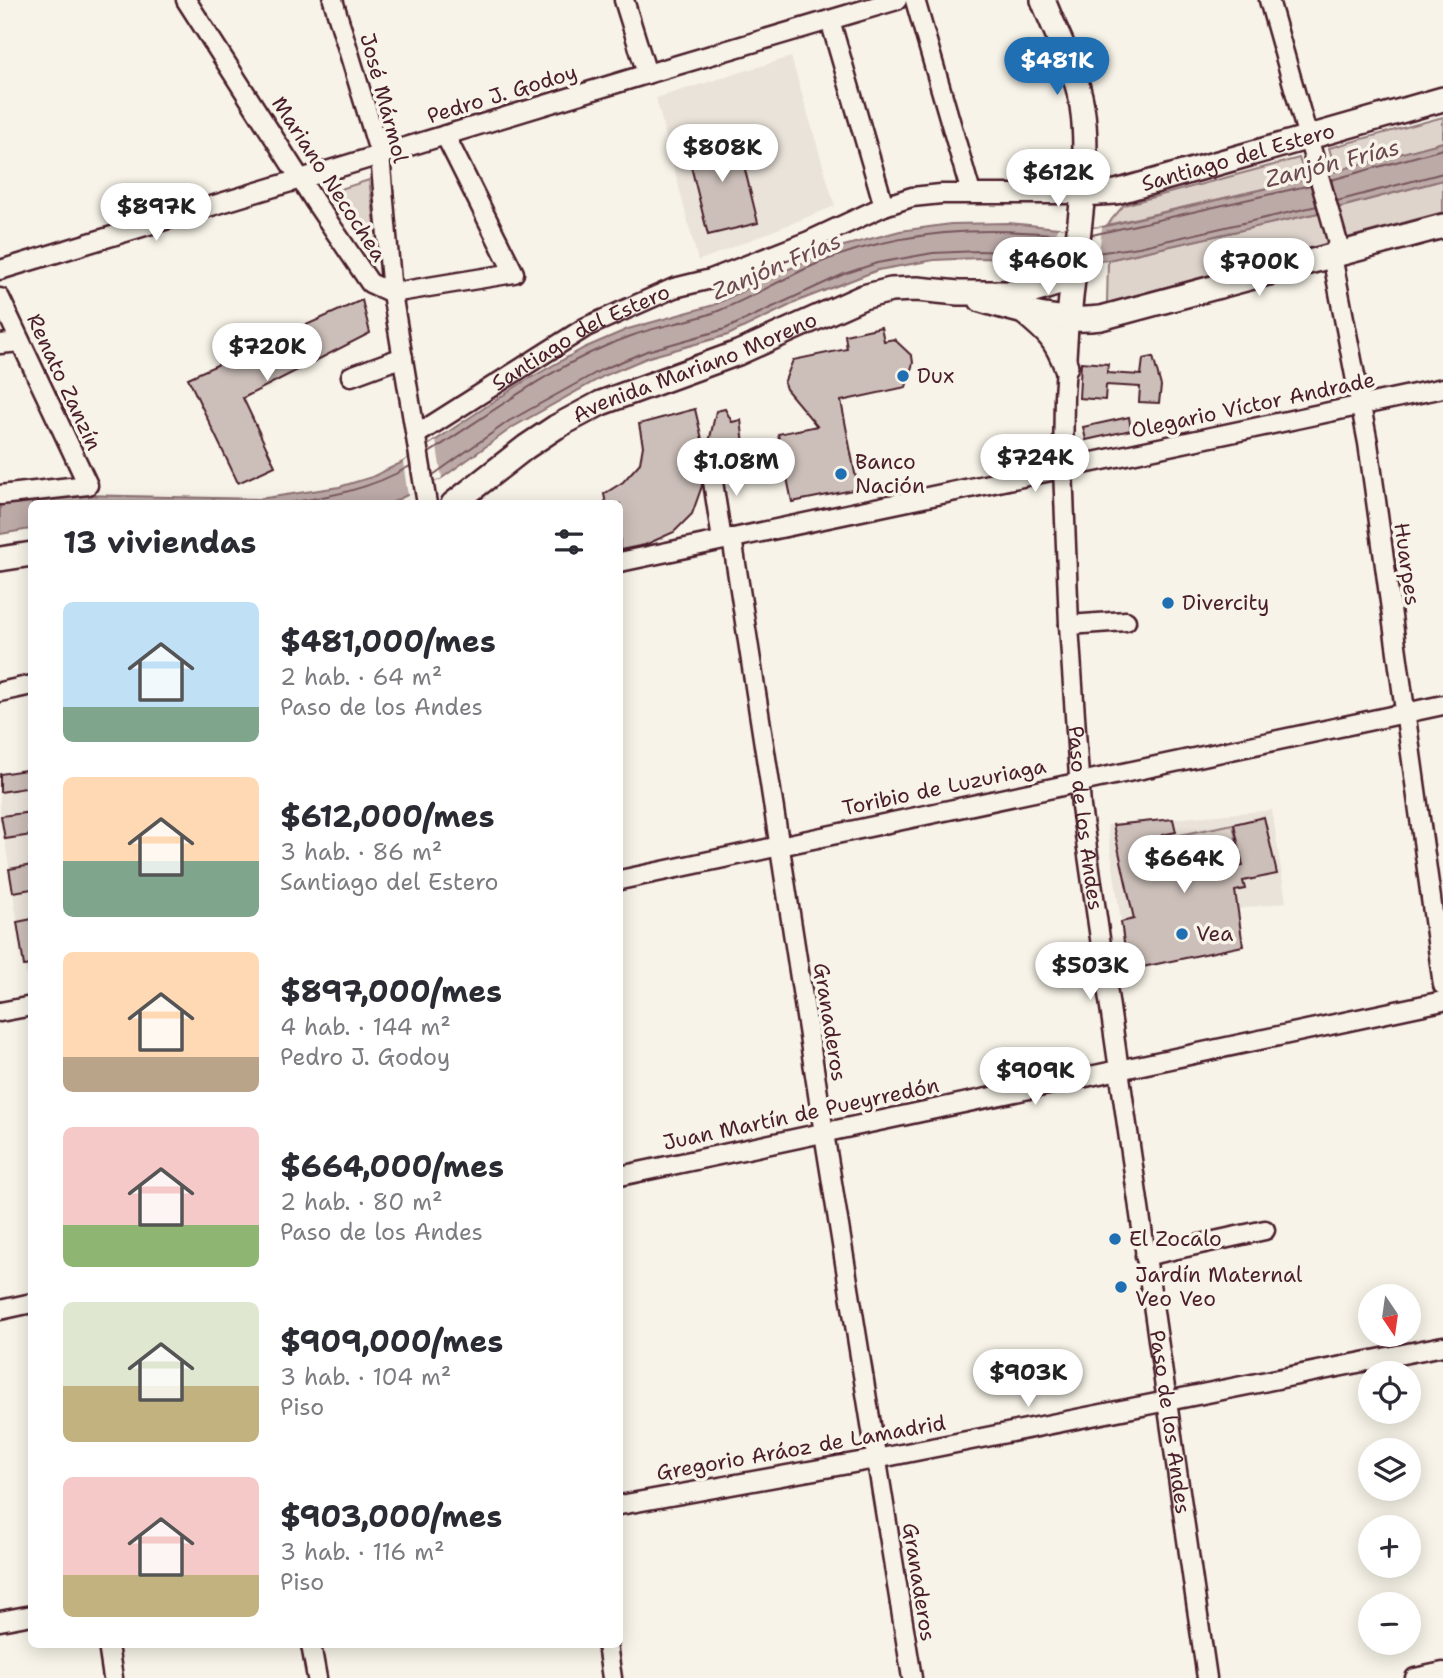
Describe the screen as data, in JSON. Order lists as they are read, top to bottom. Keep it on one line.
{"streets":{"main road":["Santiago del Estero","Avenida Mariano Moreno","Paso de los Andes"],"street":["Pedro J. Godoy","José Mármol","Mariano Necochea","Renato Zanzín","Olegario Víctor Andrade","Huarpes","Toribio de Luzuriaga","Granaderos","Juan Martín de Pueyrredón","Gregorio Aráoz de Lamadrid"]},"crossings":[["Pedro J. Godoy","José Mármol"],["Pedro J. Godoy","Mariano Necochea"],["José Mármol","Mariano Necochea"],["Santiago del Estero","Huarpes"],["Santiago del Estero","Paso de los Andes"],["Avenida Mariano Moreno","Huarpes"],["Avenida Mariano Moreno","Paso de los Andes"],["Olegario Víctor Andrade","Huarpes"],["Olegario Víctor Andrade","Paso de los Andes"],["Olegario Víctor Andrade","Granaderos"],["Huarpes","Toribio de Luzuriaga"],["Toribio de Luzuriaga","Paso de los Andes"],["Toribio de Luzuriaga","Granaderos"],["Paso de los Andes","Juan Martín de Pueyrredón"],["Paso de los Andes","Gregorio Aráoz de Lamadrid"],["Granaderos","Juan Martín de Pueyrredón"],["Granaderos","Gregorio Aráoz de Lamadrid"]],"water":["Zanjón Frías"],"places":["Dux","Banco Nación","Divercity","Vea","El Zocalo","Jardín Maternal Veo Veo"],"north":"bottom","page":{"price":["$481K","$808K","$612K","$897K","$460K","$700K","$720K","$724K","$1.08M","$664K","$503K","$909K","$903K"],"heading":"13 viviendas","list":[{"name":"$481,000/mes","note":"2 hab. · 64 m² · Paso de los Andes"},{"name":"$612,000/mes","note":"3 hab. · 86 m² · Santiago del Estero"},{"name":"$897,000/mes","note":"4 hab. · 144 m² · Pedro J. Godoy"},{"name":"$664,000/mes","note":"2 hab. · 80 m² · Paso de los Andes"},{"name":"$909,000/mes","note":"3 hab. · 104 m² · Piso"},{"name":"$903,000/mes","note":"3 hab. · 116 m² · Piso"}],"map_buttons":["+","−"]}}
